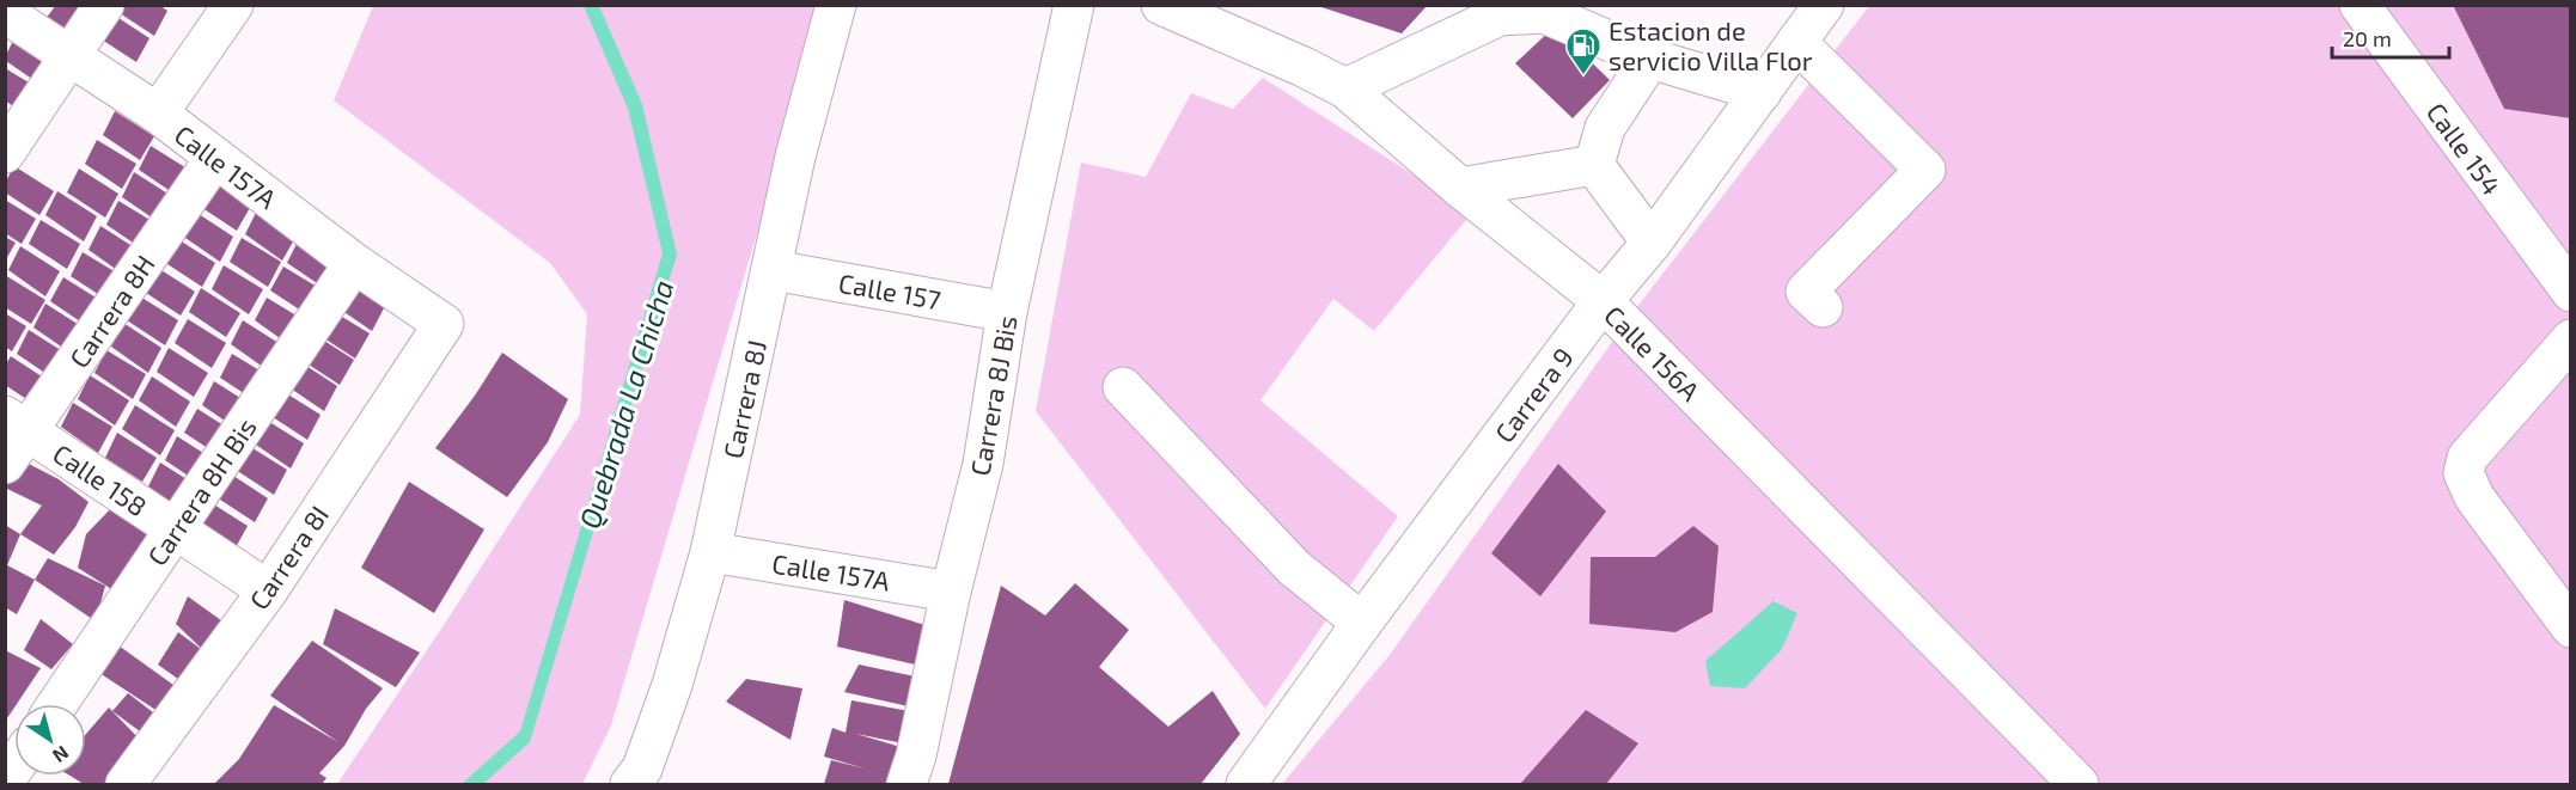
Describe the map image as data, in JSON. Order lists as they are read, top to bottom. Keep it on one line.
{"streets":{"street":["Calle 154","Calle 157A","Calle 157","Carrera 8H","Calle 156A","Carrera 9","Carrera 8J Bis","Carrera 8J","Calle 158","Carrera 8H Bis","Carrera 8I"]},"crossings":[["Calle 157A","Carrera 8H"],["Calle 157A","Carrera 8J Bis"],["Calle 157A","Carrera 8J"],["Calle 157A","Carrera 8H Bis"],["Calle 157A","Carrera 8I"],["Calle 157","Carrera 8J Bis"],["Calle 157","Carrera 8J"],["Carrera 8H","Calle 158"],["Calle 156A","Carrera 9"],["Calle 158","Carrera 8H Bis"],["Calle 158","Carrera 8I"]],"water":["Quebrada La Chicha"],"places":{"fuel station":["Estacion de servicio Villa Flor"]},"scale_bar":"20 m","north":"bottom right"}
